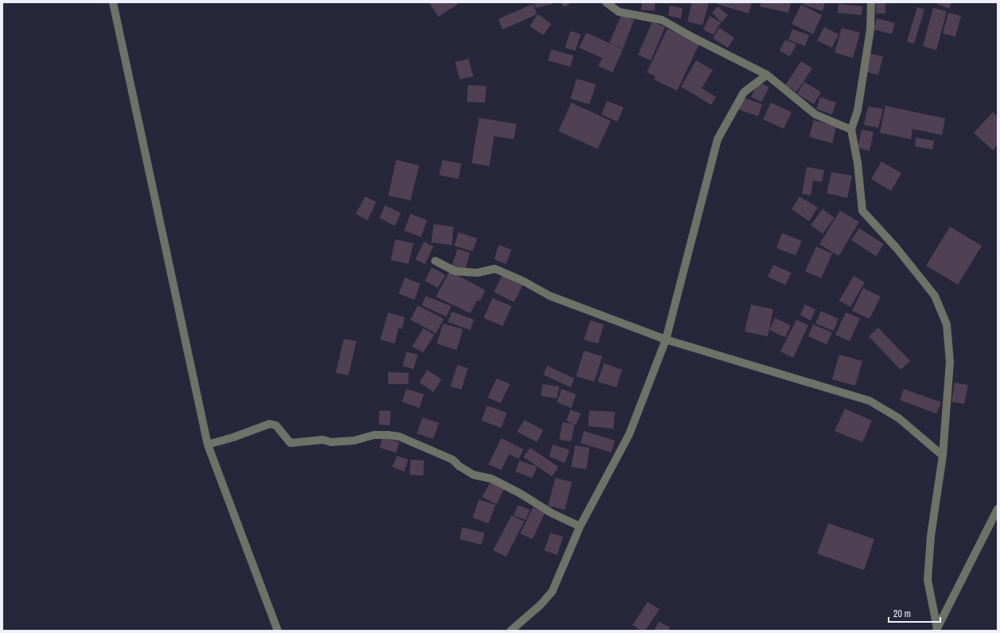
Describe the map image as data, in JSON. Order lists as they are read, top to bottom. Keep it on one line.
{"scale_bar":"20 m"}
